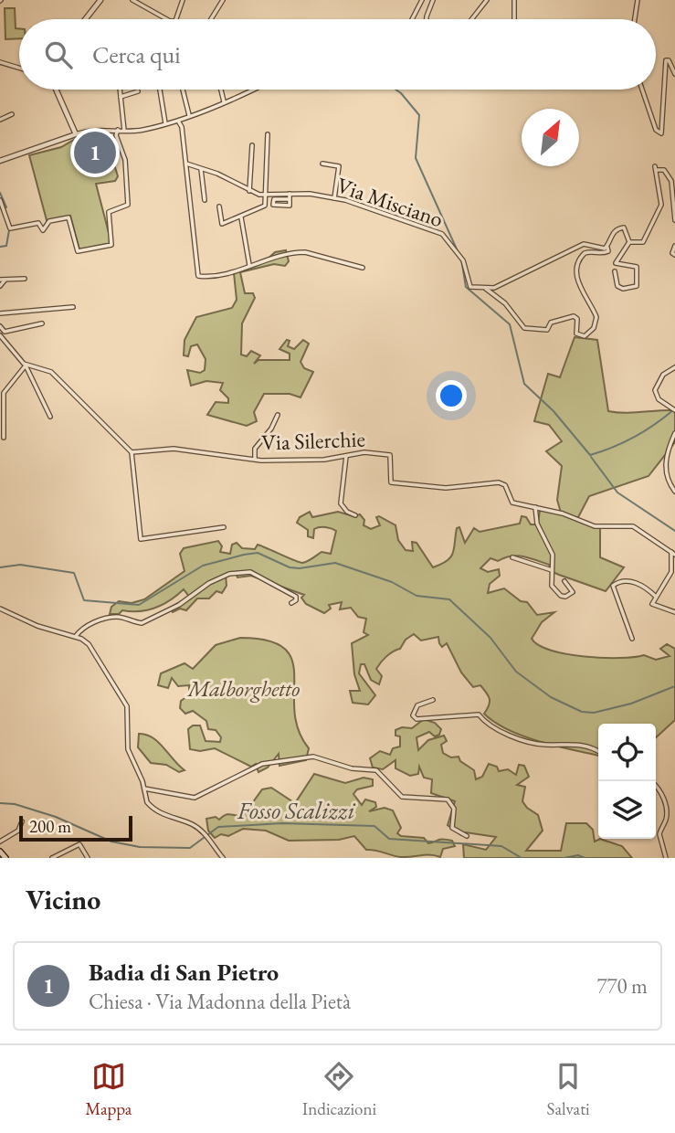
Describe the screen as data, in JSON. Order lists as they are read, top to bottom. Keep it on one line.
{"streets":{"street":["Via Misciano","Via Silerchie"]},"water":["Fosso Scalizzi"],"parks":["Malborghetto"],"scale_bar":"200 m","north":"top right","page":{"search":"Cerca qui","pins":"1","scale":"200 m","heading":"Vicino","list":[{"mark":"1","name":"Badia di San Pietro","note":"Chiesa · Via Madonna della Pietà","value":"770 m"}],"nav":["Mappa","Indicazioni","Salvati"]}}
